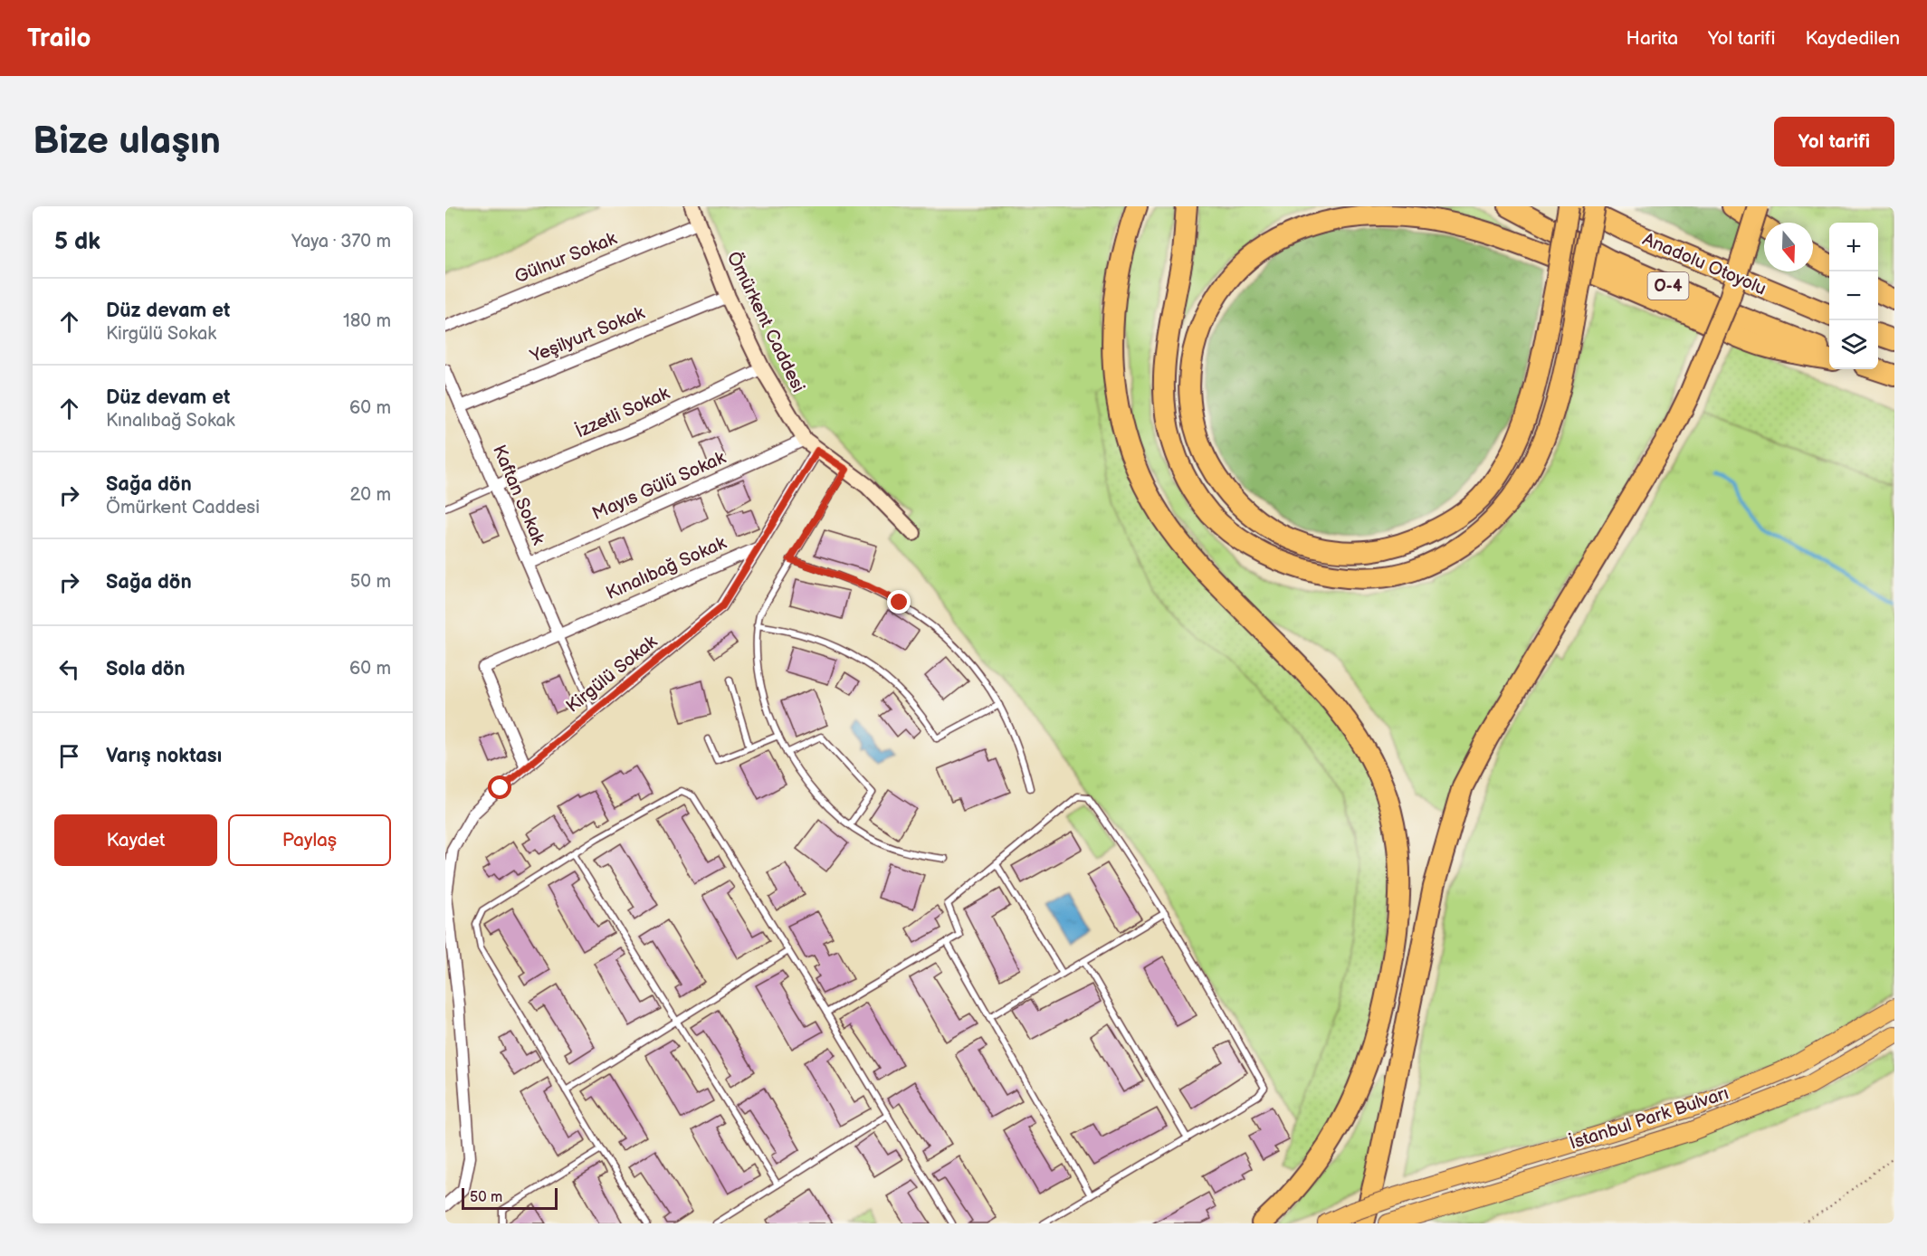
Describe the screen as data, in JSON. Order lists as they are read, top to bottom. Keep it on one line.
{"streets":{"highway":["Anadolu Otoyolu","O-4"],"main road":["İstanbul Park Bulvarı"],"street":["Gülnur Sokak","Ömürkent Caddesi","Yeşilyurt Sokak","İzzetli Sokak","Mayıs Gülü Sokak","Kaftan Sokak","Kınalıbağ Sokak","Kirgülü Sokak"]},"crossings":[["Gülnur Sokak","Ömürkent Caddesi"],["Ömürkent Caddesi","Yeşilyurt Sokak"],["Ömürkent Caddesi","İzzetli Sokak"],["Ömürkent Caddesi","Mayıs Gülü Sokak"],["Yeşilyurt Sokak","Kaftan Sokak"],["İzzetli Sokak","Kaftan Sokak"],["Mayıs Gülü Sokak","Kaftan Sokak"],["Kaftan Sokak","Kınalıbağ Sokak"],["Kınalıbağ Sokak","Kirgülü Sokak"]],"scale_bar":"50 m","north":"bottom","page":{"header":"Trailo","nav":["Harita","Yol tarifi","Kaydedilen"],"buttons":["Yol tarifi",["Kaydet","Paylaş"]],"title":"Bize ulaşın","heading":["5 dk","Yaya · 370 m"],"map_buttons":["+","−"],"list":[["Düz devam et","Kirgülü Sokak","180 m"],["Düz devam et","Kınalıbağ Sokak","60 m"],["Sağa dön","Ömürkent Caddesi","20 m"],["Sağa dön","50 m"],["Sola dön","60 m"],"Varış noktası"],"scale":"50 m"}}
